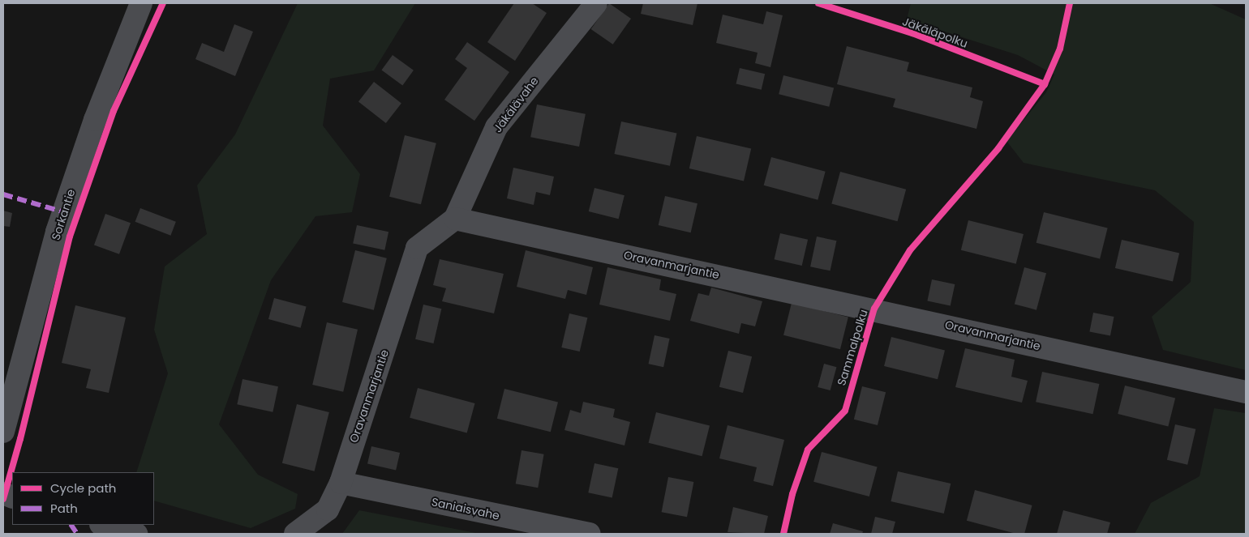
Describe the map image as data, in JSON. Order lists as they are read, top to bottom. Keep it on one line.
{"streets":{"street":["Jäkälävahe","Sorkantie","Oravanmarjantie","Saniaisvahe"],"cycle path":["Jäkäläpolku","Sammalpolku"]},"crossings":[["Jäkälävahe","Oravanmarjantie"],["Oravanmarjantie","Saniaisvahe"]],"legend":["Cycle path","Path"]}
